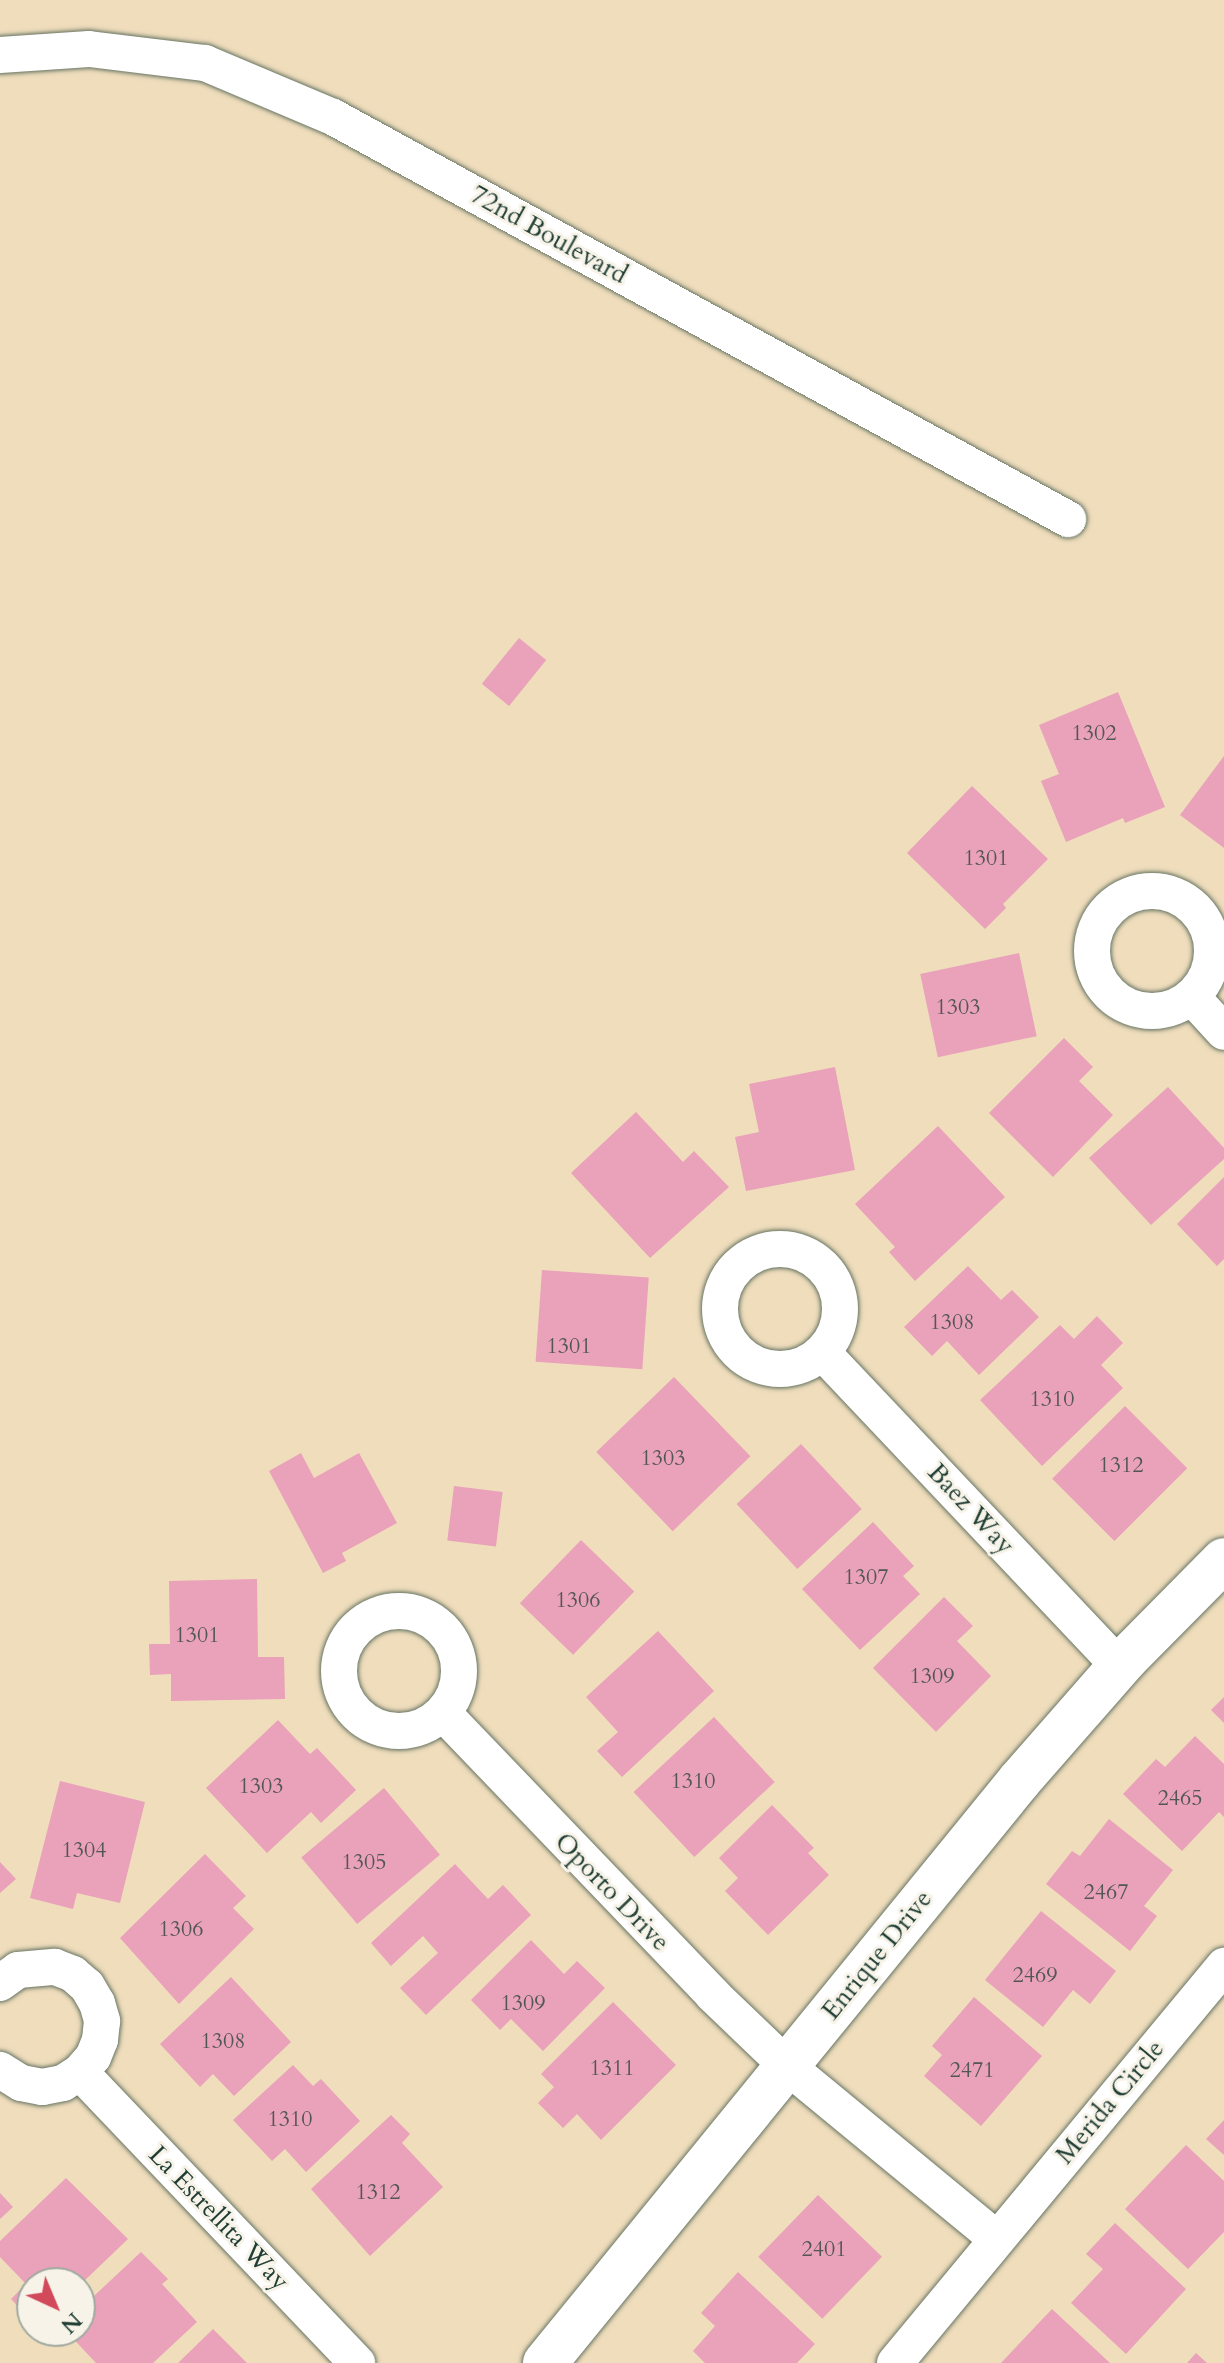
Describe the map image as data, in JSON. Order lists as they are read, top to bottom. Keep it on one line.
{"streets":{"street":["72nd Boulevard","Baez Way","Oporto Drive","Enrique Drive","Merida Circle","La Estrellita Way"]},"crossings":[["Baez Way","Enrique Drive"],["Oporto Drive","Enrique Drive"]],"house_numbers":["1302","1301","1303","1308","1301","1310","1303","1312","1307","1306","1301","1309","1310","1303","2465","1304","1305","2467","1306","2469","1309","1308","1311","2471","1310","1312","2401"],"north":"bottom right"}
